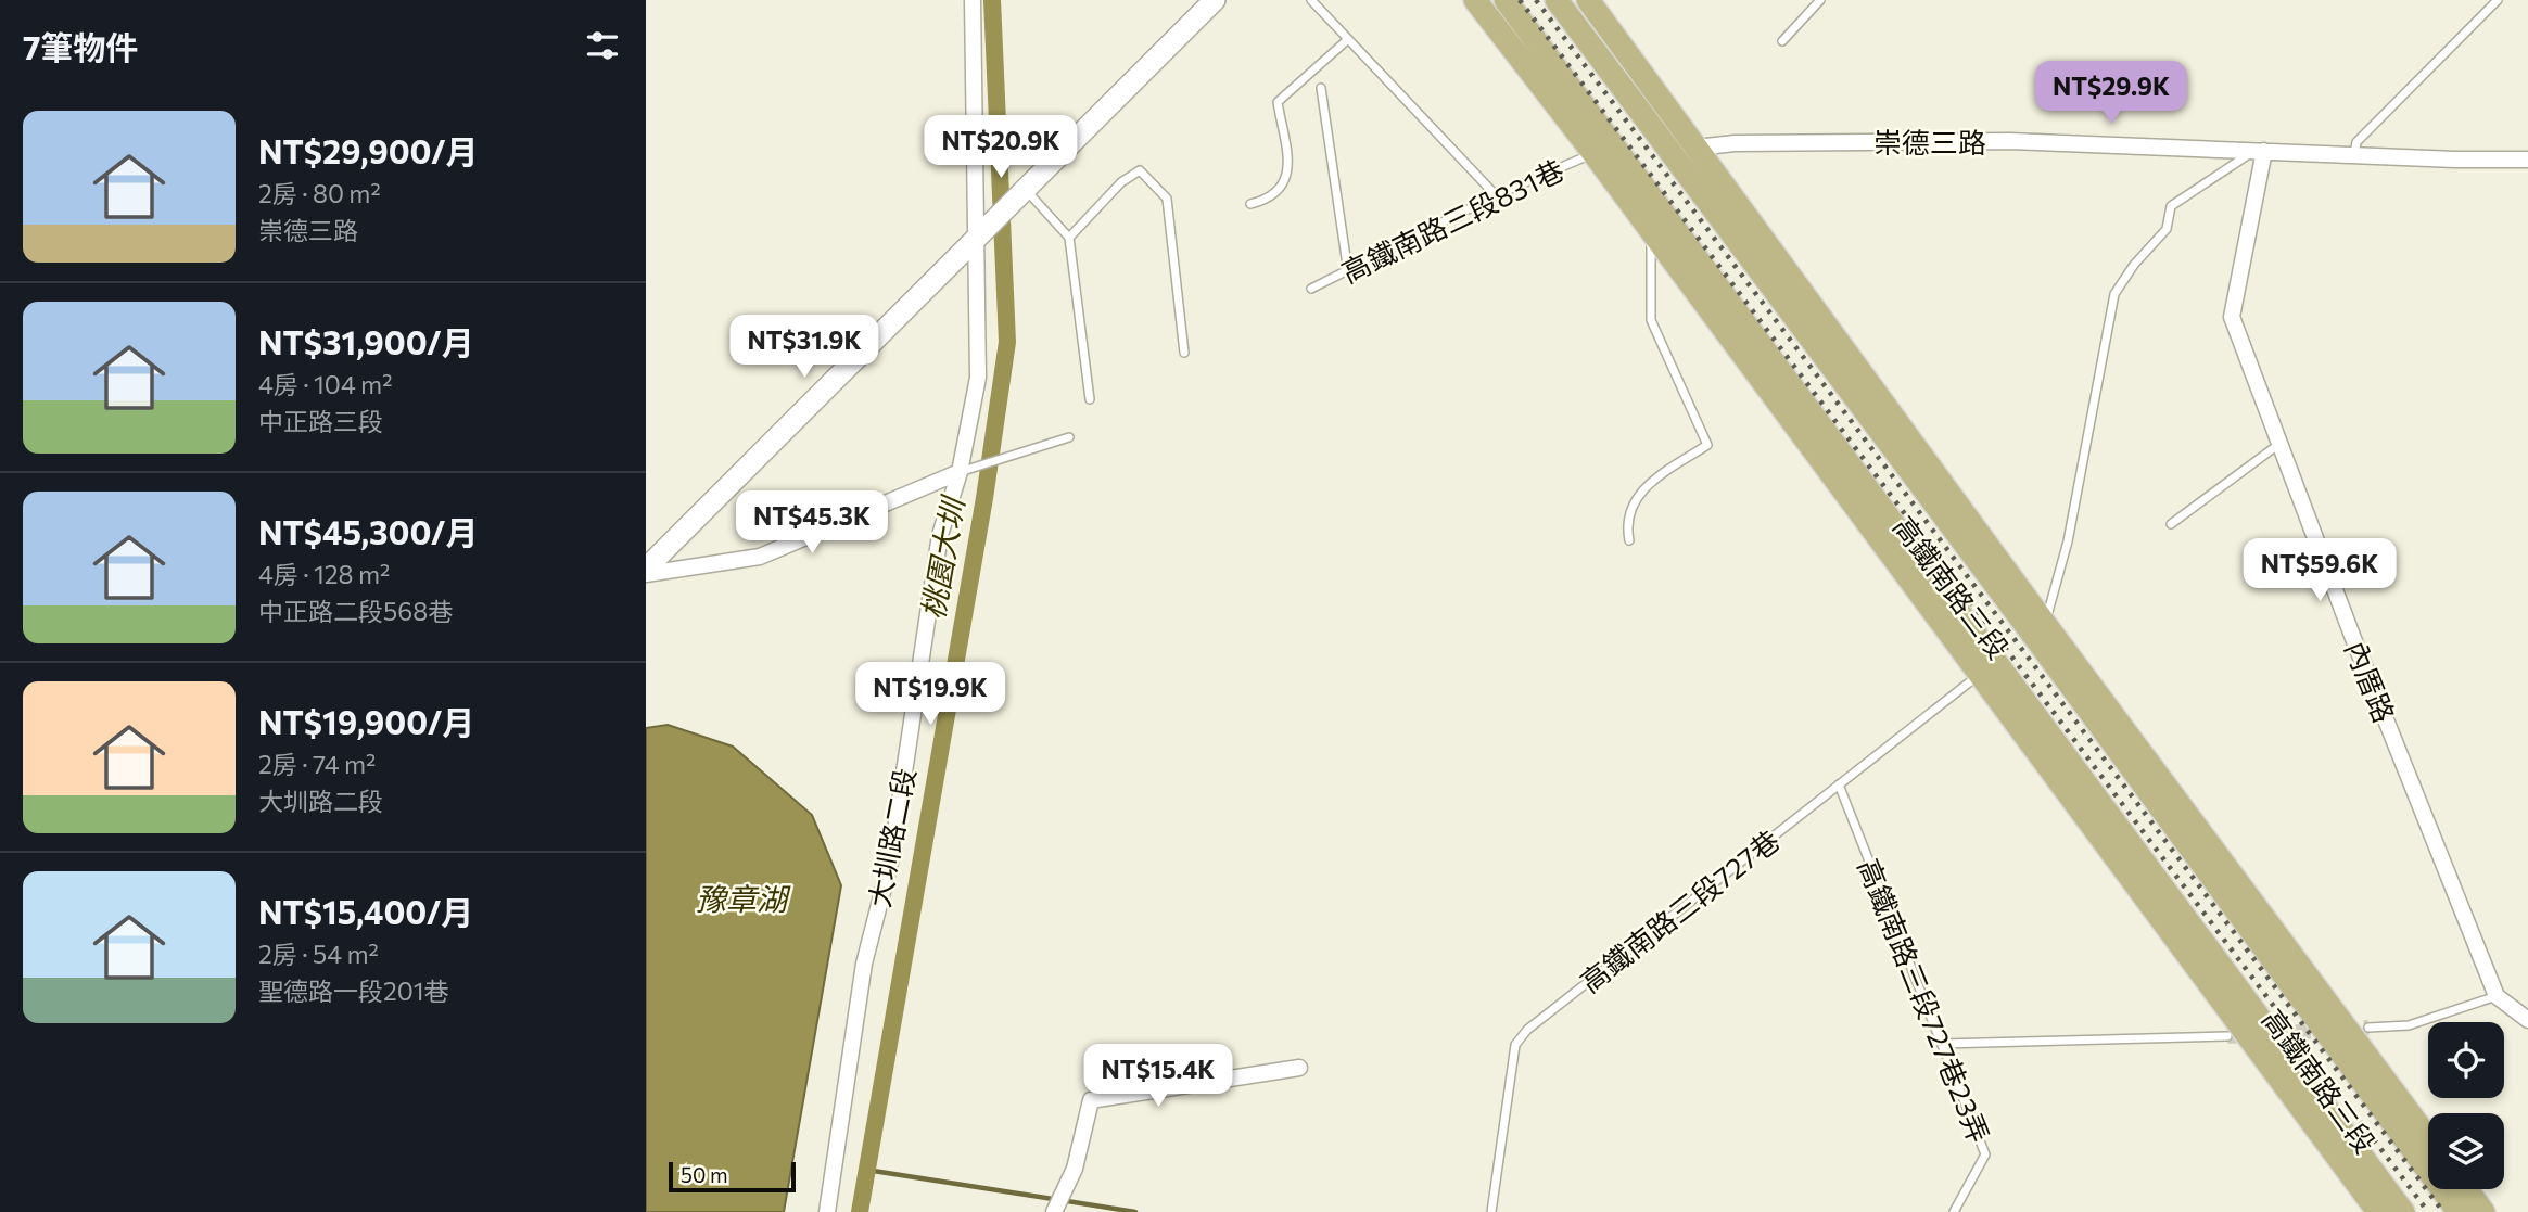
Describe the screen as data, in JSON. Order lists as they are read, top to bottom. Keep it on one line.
{"streets":{"main road":["高鐵南路三段"],"street":["崇德三路","內厝路","大圳路二段"],"lane":["高鐵南路三段831巷","高鐵南路三段727巷","高鐵南路三段727巷23弄"]},"crossings":[["崇德三路","高鐵南路三段"],["崇德三路","內厝路"],["高鐵南路三段831巷","高鐵南路三段"],["高鐵南路三段","高鐵南路三段727巷"],["高鐵南路三段727巷","高鐵南路三段727巷23弄"]],"water":["桃園大圳","豫章湖"],"scale_bar":"50 m","page":{"heading":"7筆物件","price":["NT$29.9K","NT$20.9K","NT$31.9K","NT$45.3K","NT$59.6K","NT$19.9K","NT$15.4K"],"list":[{"name":"NT$29,900/月","note":"2房 · 80 m² · 崇德三路"},{"name":"NT$31,900/月","note":"4房 · 104 m² · 中正路三段"},{"name":"NT$45,300/月","note":"4房 · 128 m² · 中正路二段568巷"},{"name":"NT$19,900/月","note":"2房 · 74 m² · 大圳路二段"},{"name":"NT$15,400/月","note":"2房 · 54 m² · 聖德路一段201巷"}],"scale":"50 m"}}
